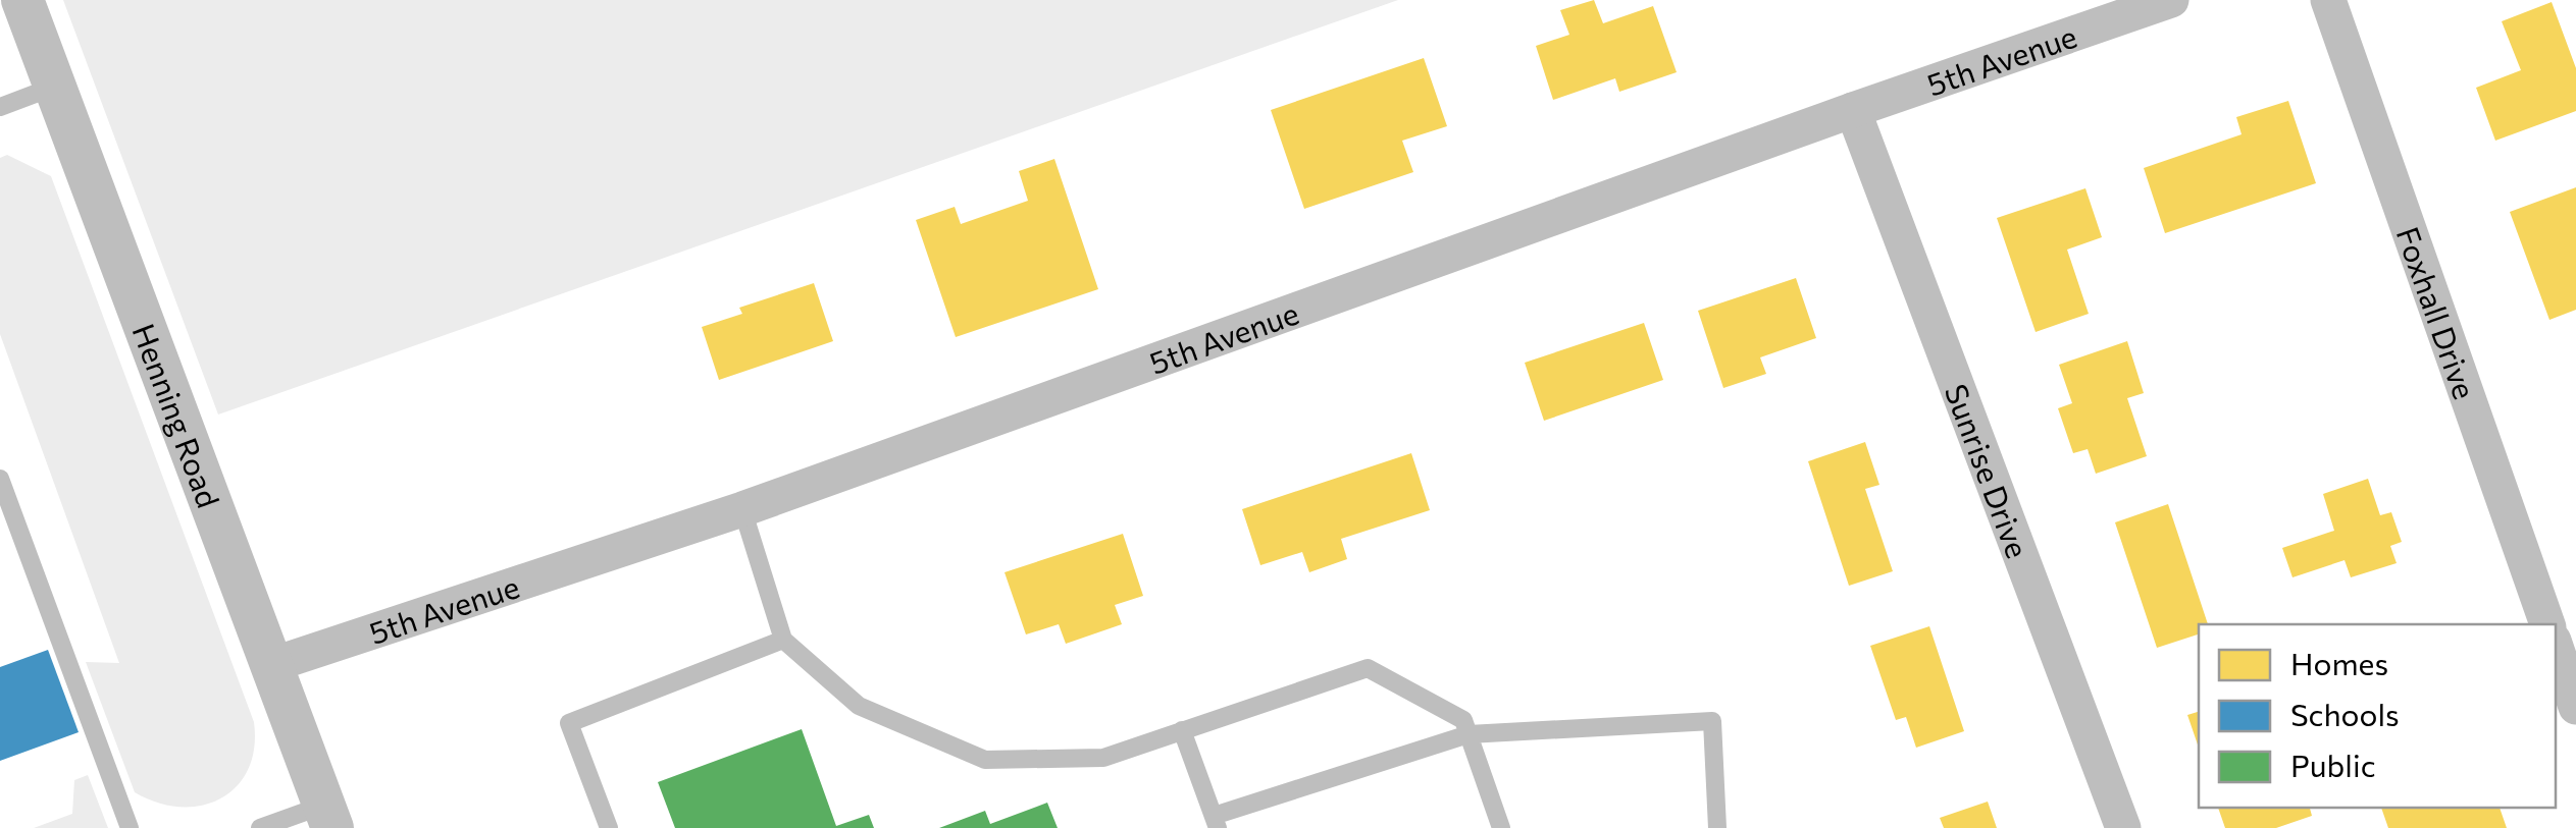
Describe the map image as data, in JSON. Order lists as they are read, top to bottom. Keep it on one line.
{"streets":{"street":["5th Avenue","Foxhall Drive","Henning Road","Sunrise Drive"]},"crossings":[["5th Avenue","Henning Road"],["5th Avenue","Sunrise Drive"]],"legend":["Homes","Schools","Public"]}
